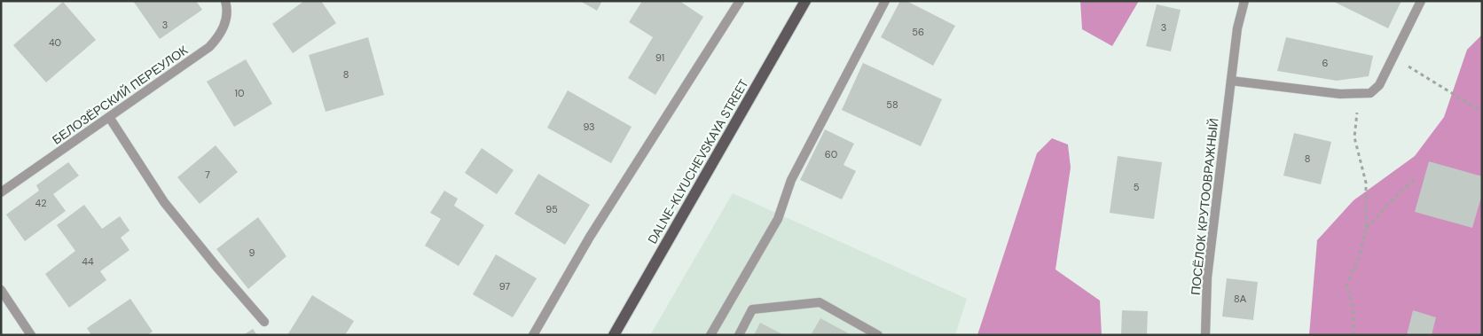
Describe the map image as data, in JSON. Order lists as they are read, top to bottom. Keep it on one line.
{"streets":{"main road":["DALNE-KLYUCHEVSKAYA STREET"],"street":["БЕЛОЗЁРСКИЙ ПЕРЕУЛОК","ПОСЁЛОК КРУТООВРАЖНЫЙ"]},"house_numbers":["3","3","56","40","91","6","8","10","58","93","60","8","7","5","42","95","9","44","97","8А"]}
